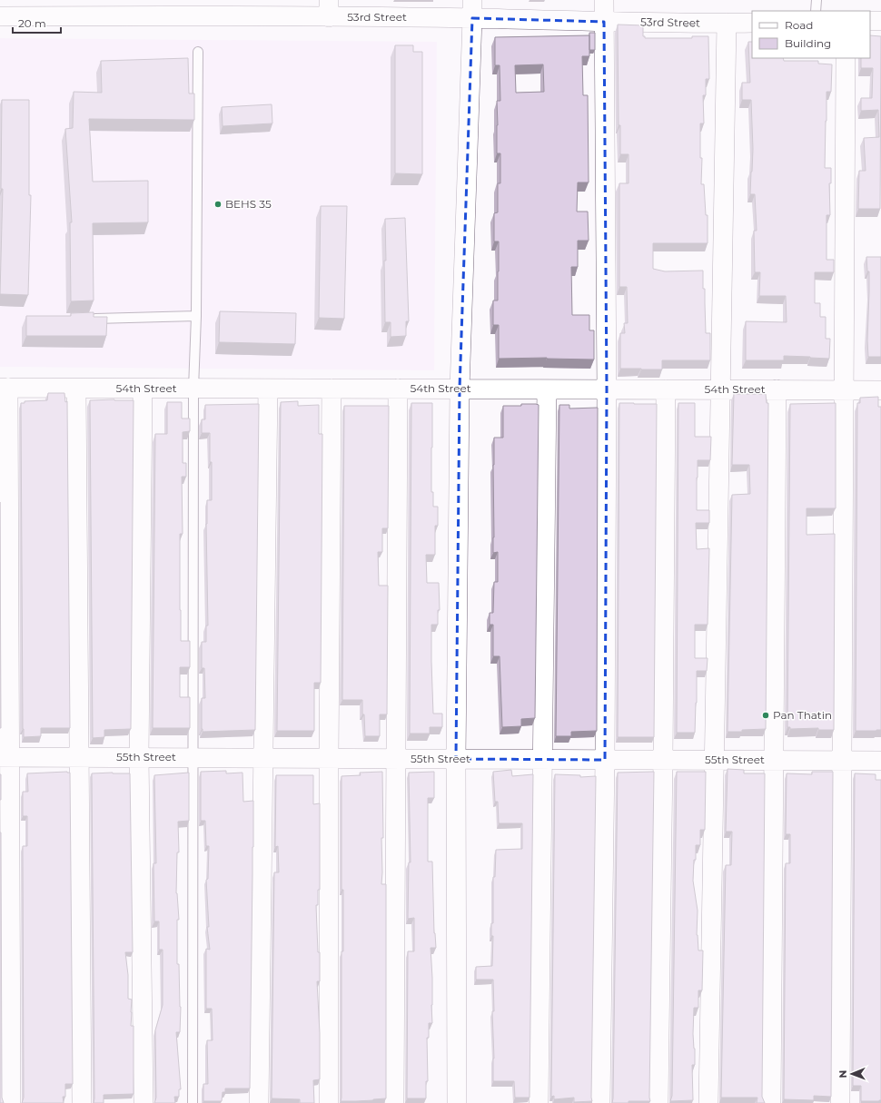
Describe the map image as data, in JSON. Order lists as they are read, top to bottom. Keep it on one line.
{"streets":{"street":["53rd Street","54th Street","55th Street"]},"places":["BEHS 35","Pan Thatin"],"legend":["Road","Building"],"scale_bar":"20 m","north":"left"}
